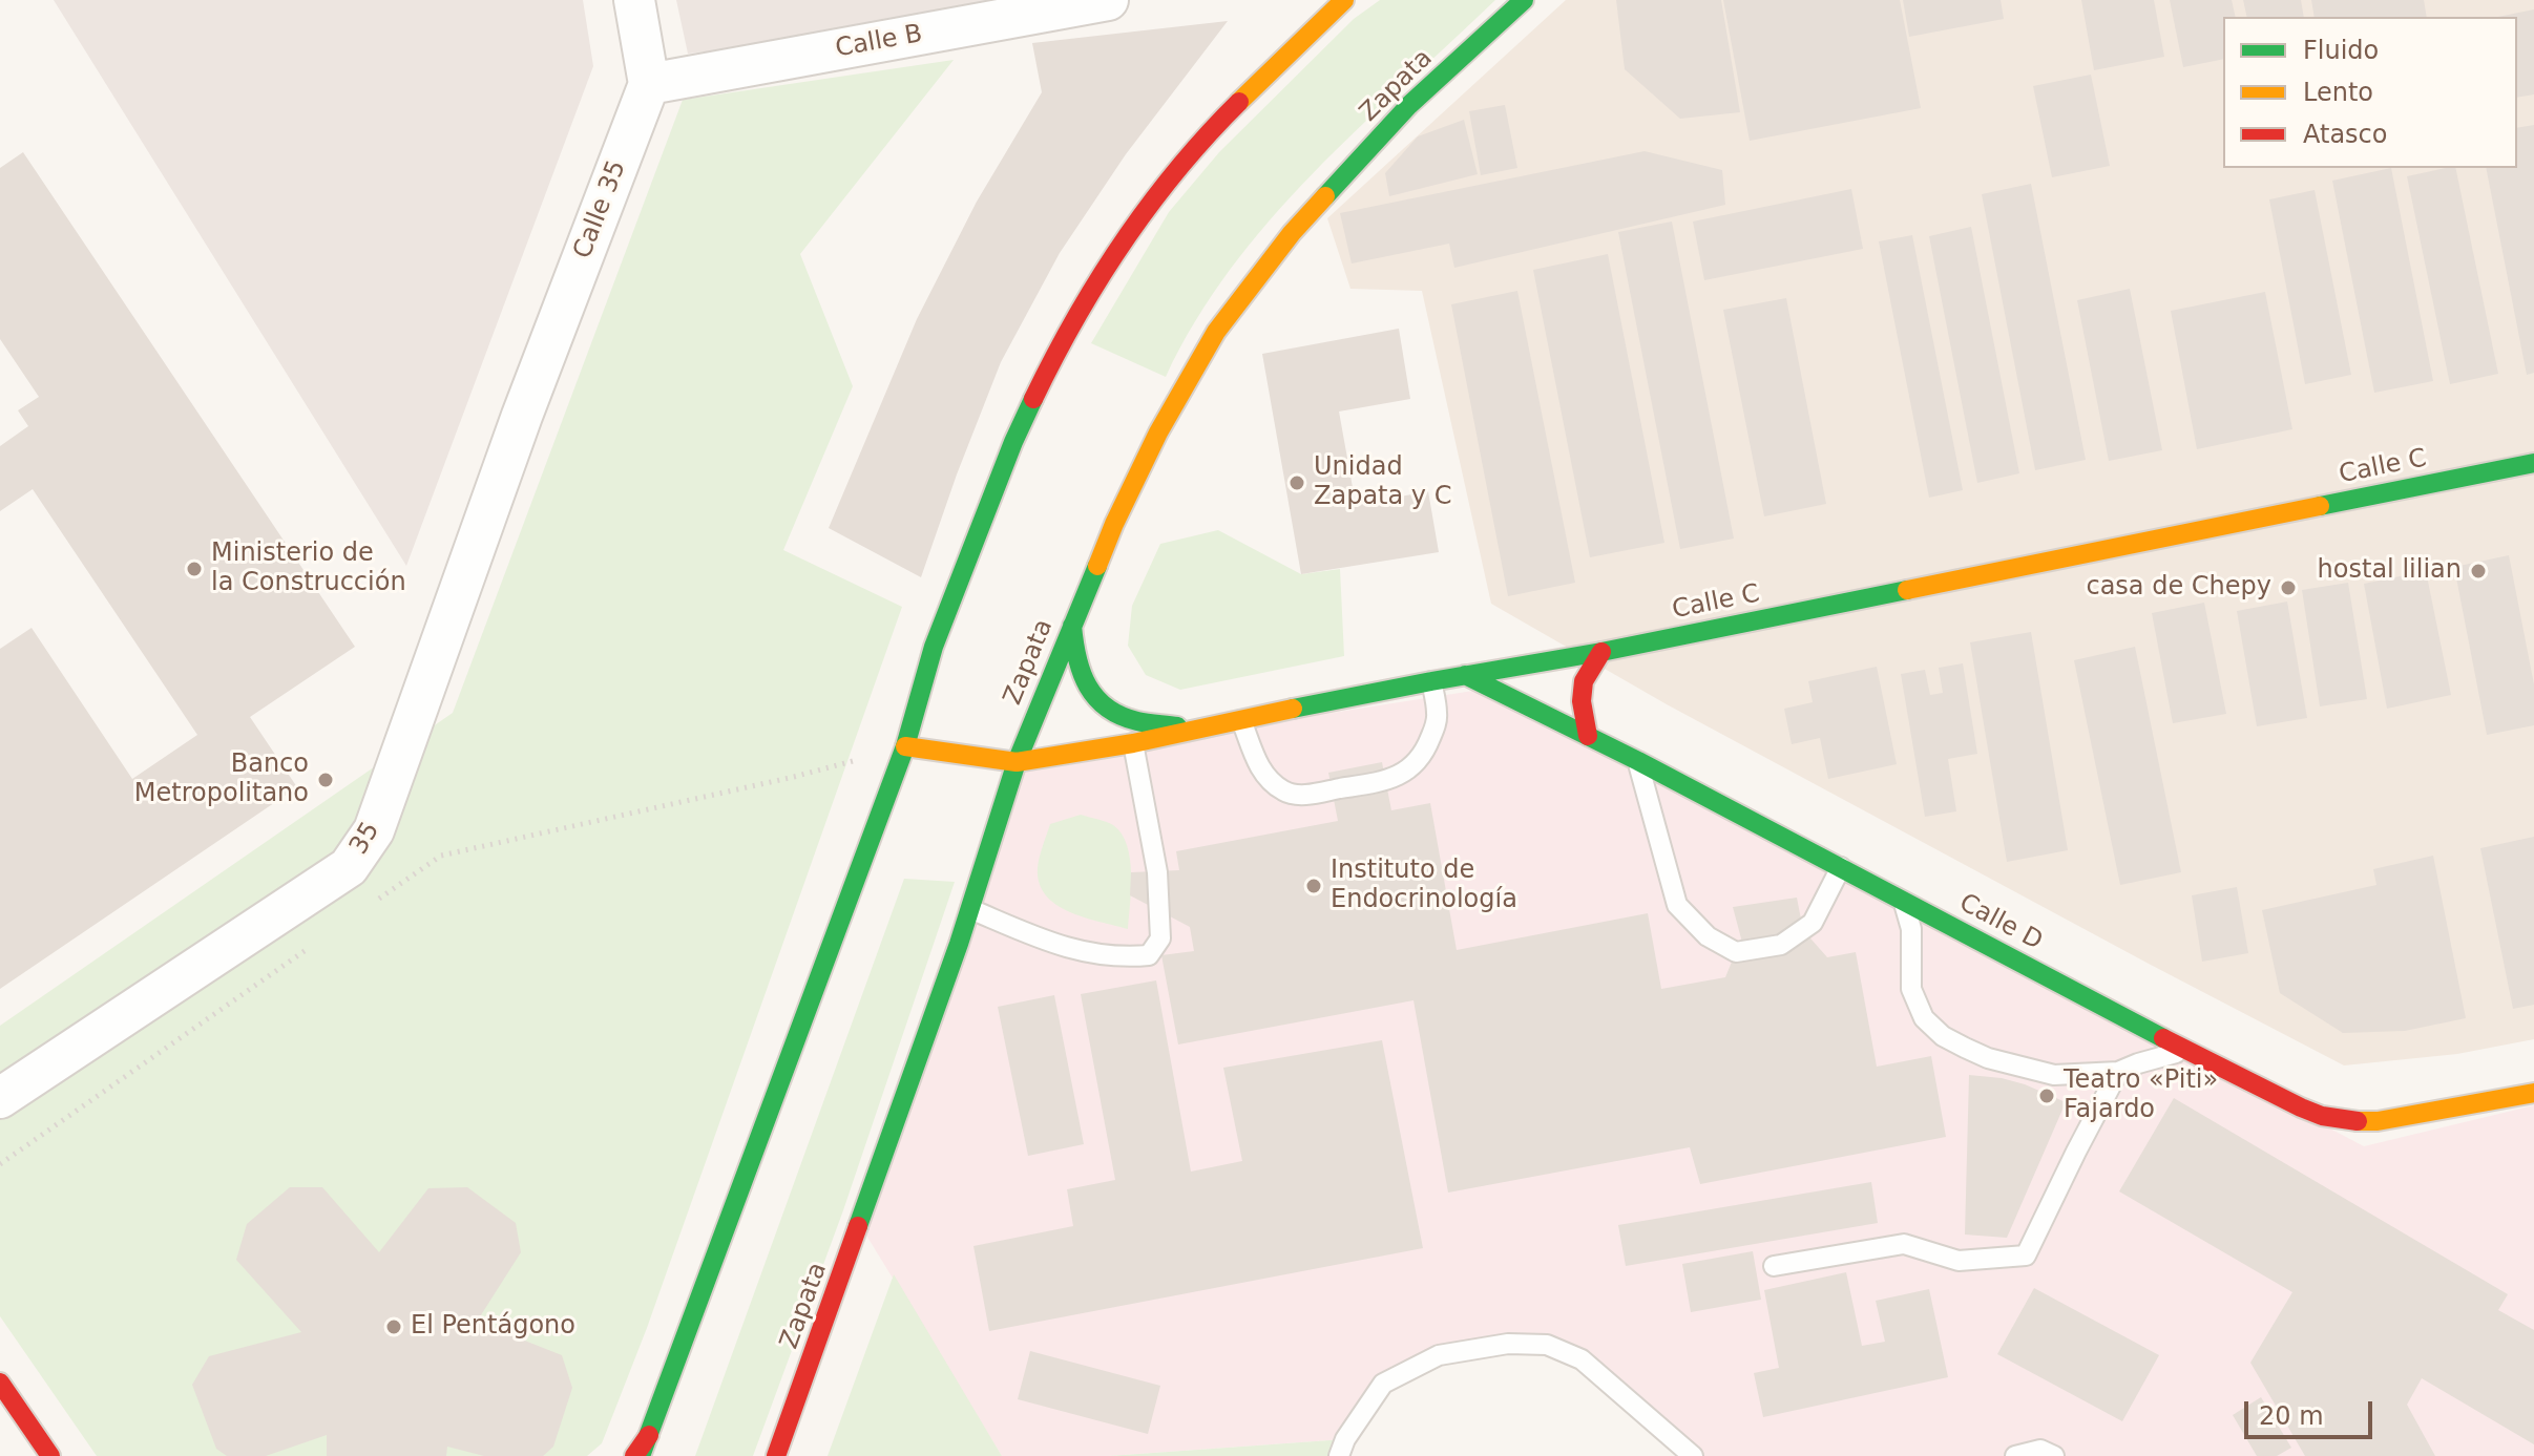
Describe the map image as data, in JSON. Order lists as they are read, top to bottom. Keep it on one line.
{"streets":{"main road":["Zapata","Calle C","Calle D"],"street":["Calle B","Calle 35","35"]},"crossings":[["Calle B","Calle 35"],["Zapata","Calle C"],["Calle 35","35"],["Calle C","Calle D"]],"places":["Unidad Zapata y C","Ministerio de la Construcción","hostal lilian","casa de Chepy","Banco Metropolitano","Instituto de Endocrinología","Teatro «Piti» Fajardo","El Pentágono"],"legend":["Fluido","Lento","Atasco"],"scale_bar":"20 m"}
